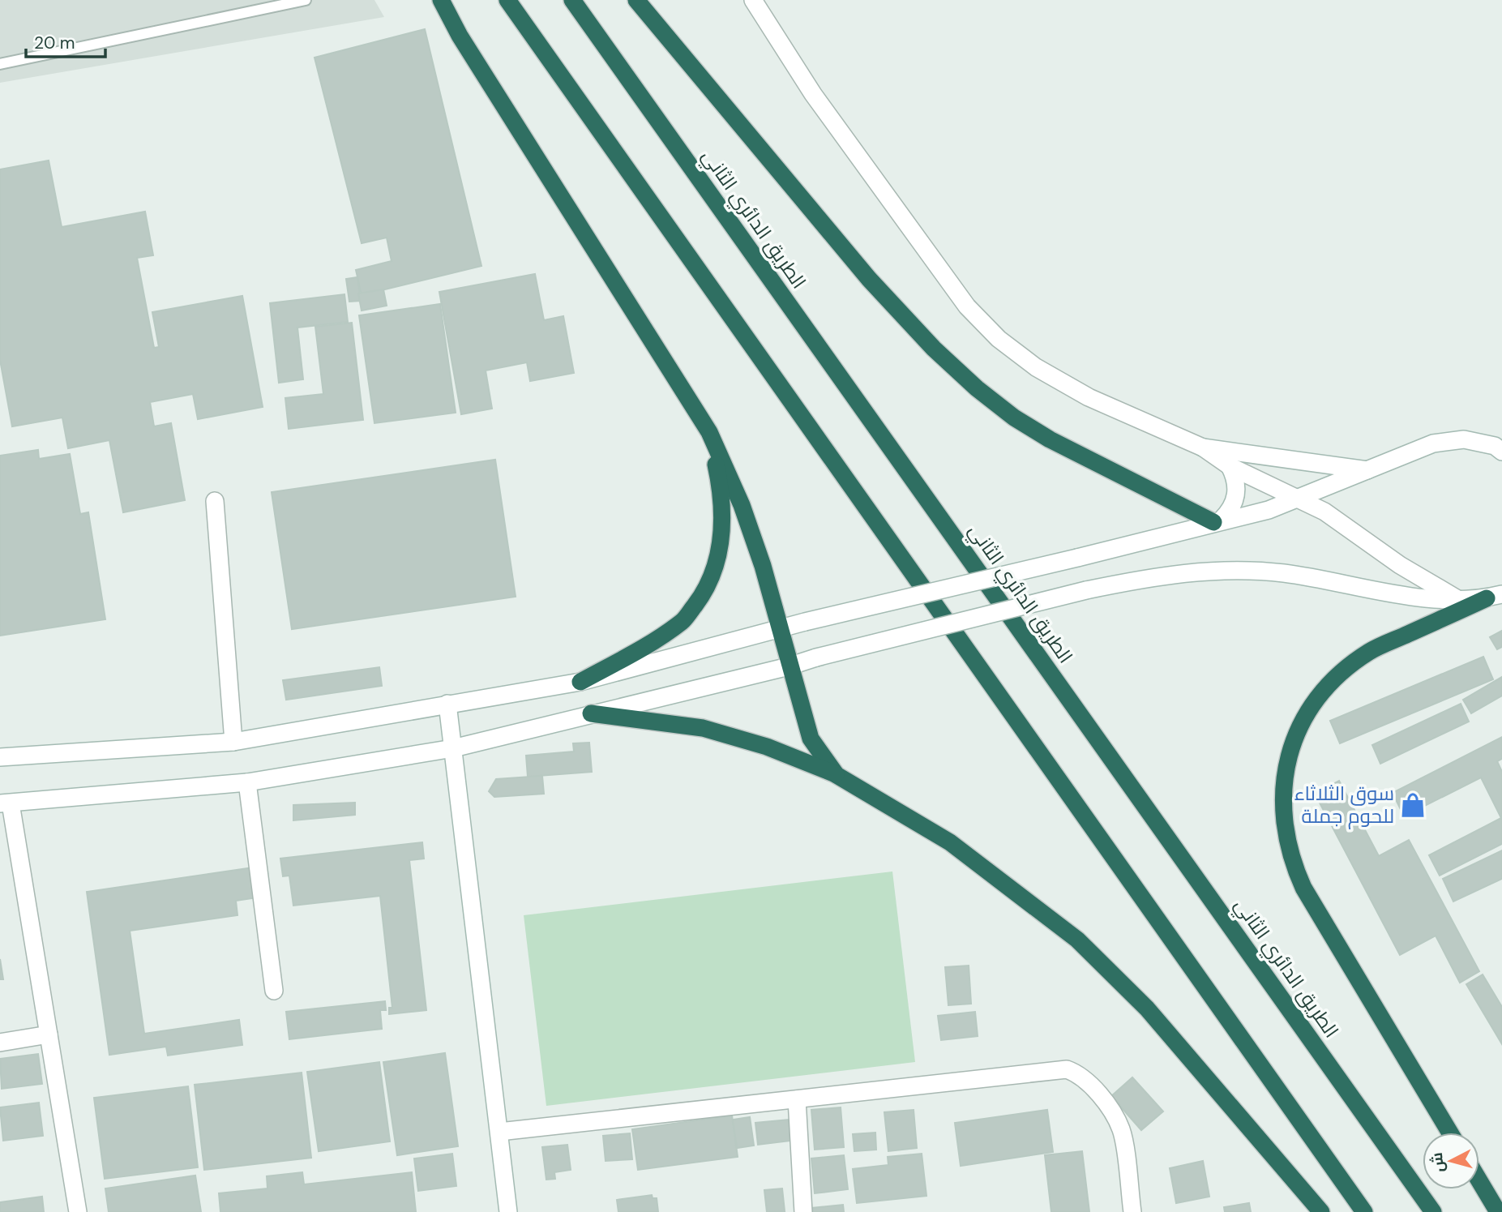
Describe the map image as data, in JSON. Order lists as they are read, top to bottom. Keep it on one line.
{"streets":{"highway":["الطريق الدائري الثاني"]},"places":{"shop":["سوق الثلاثاء للحوم جملة"]},"scale_bar":"20 m","north":"left"}
